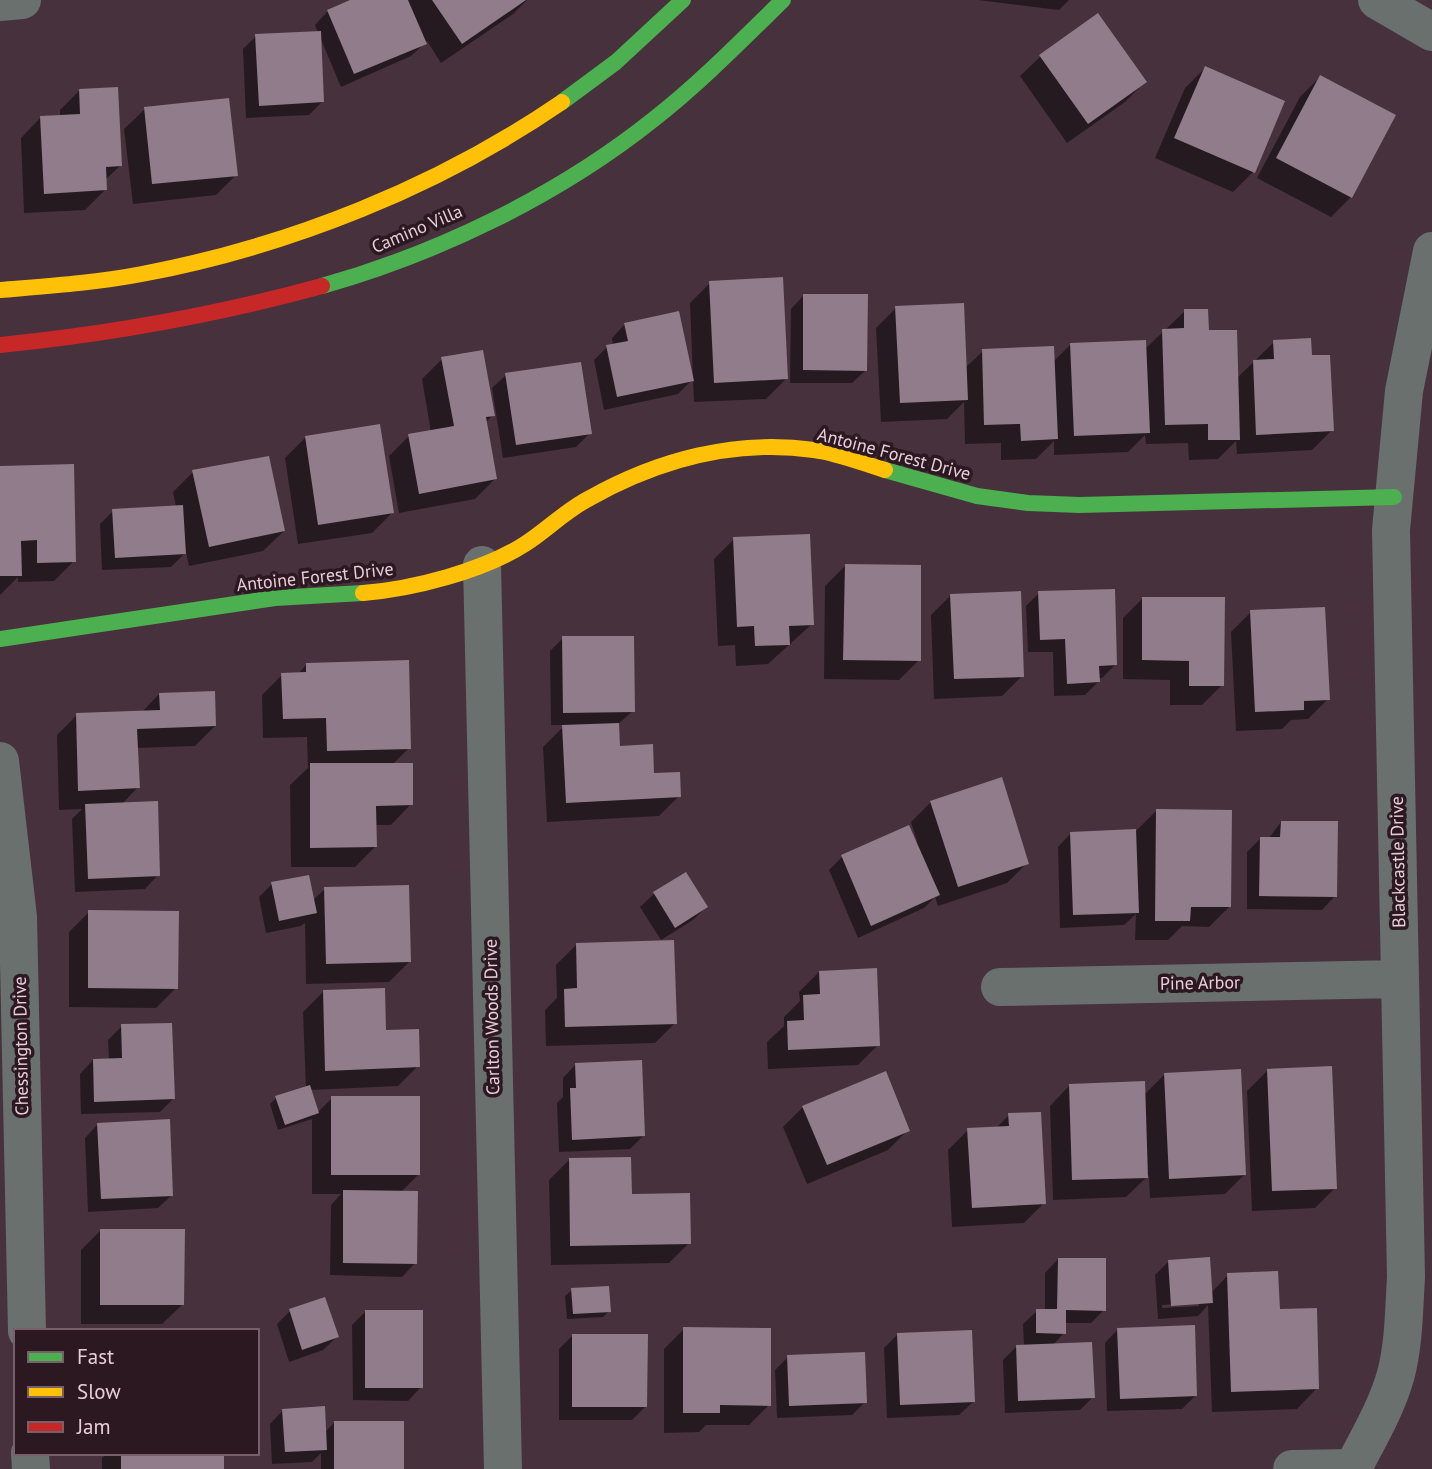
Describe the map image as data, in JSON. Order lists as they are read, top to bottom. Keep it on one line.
{"streets":{"street":["Camino Villa","Antoine Forest Drive","Blackcastle Drive","Pine Arbor","Carlton Woods Drive","Chessington Drive"]},"crossings":[["Antoine Forest Drive","Blackcastle Drive"],["Antoine Forest Drive","Carlton Woods Drive"],["Blackcastle Drive","Pine Arbor"]],"legend":["Fast","Slow","Jam"]}
